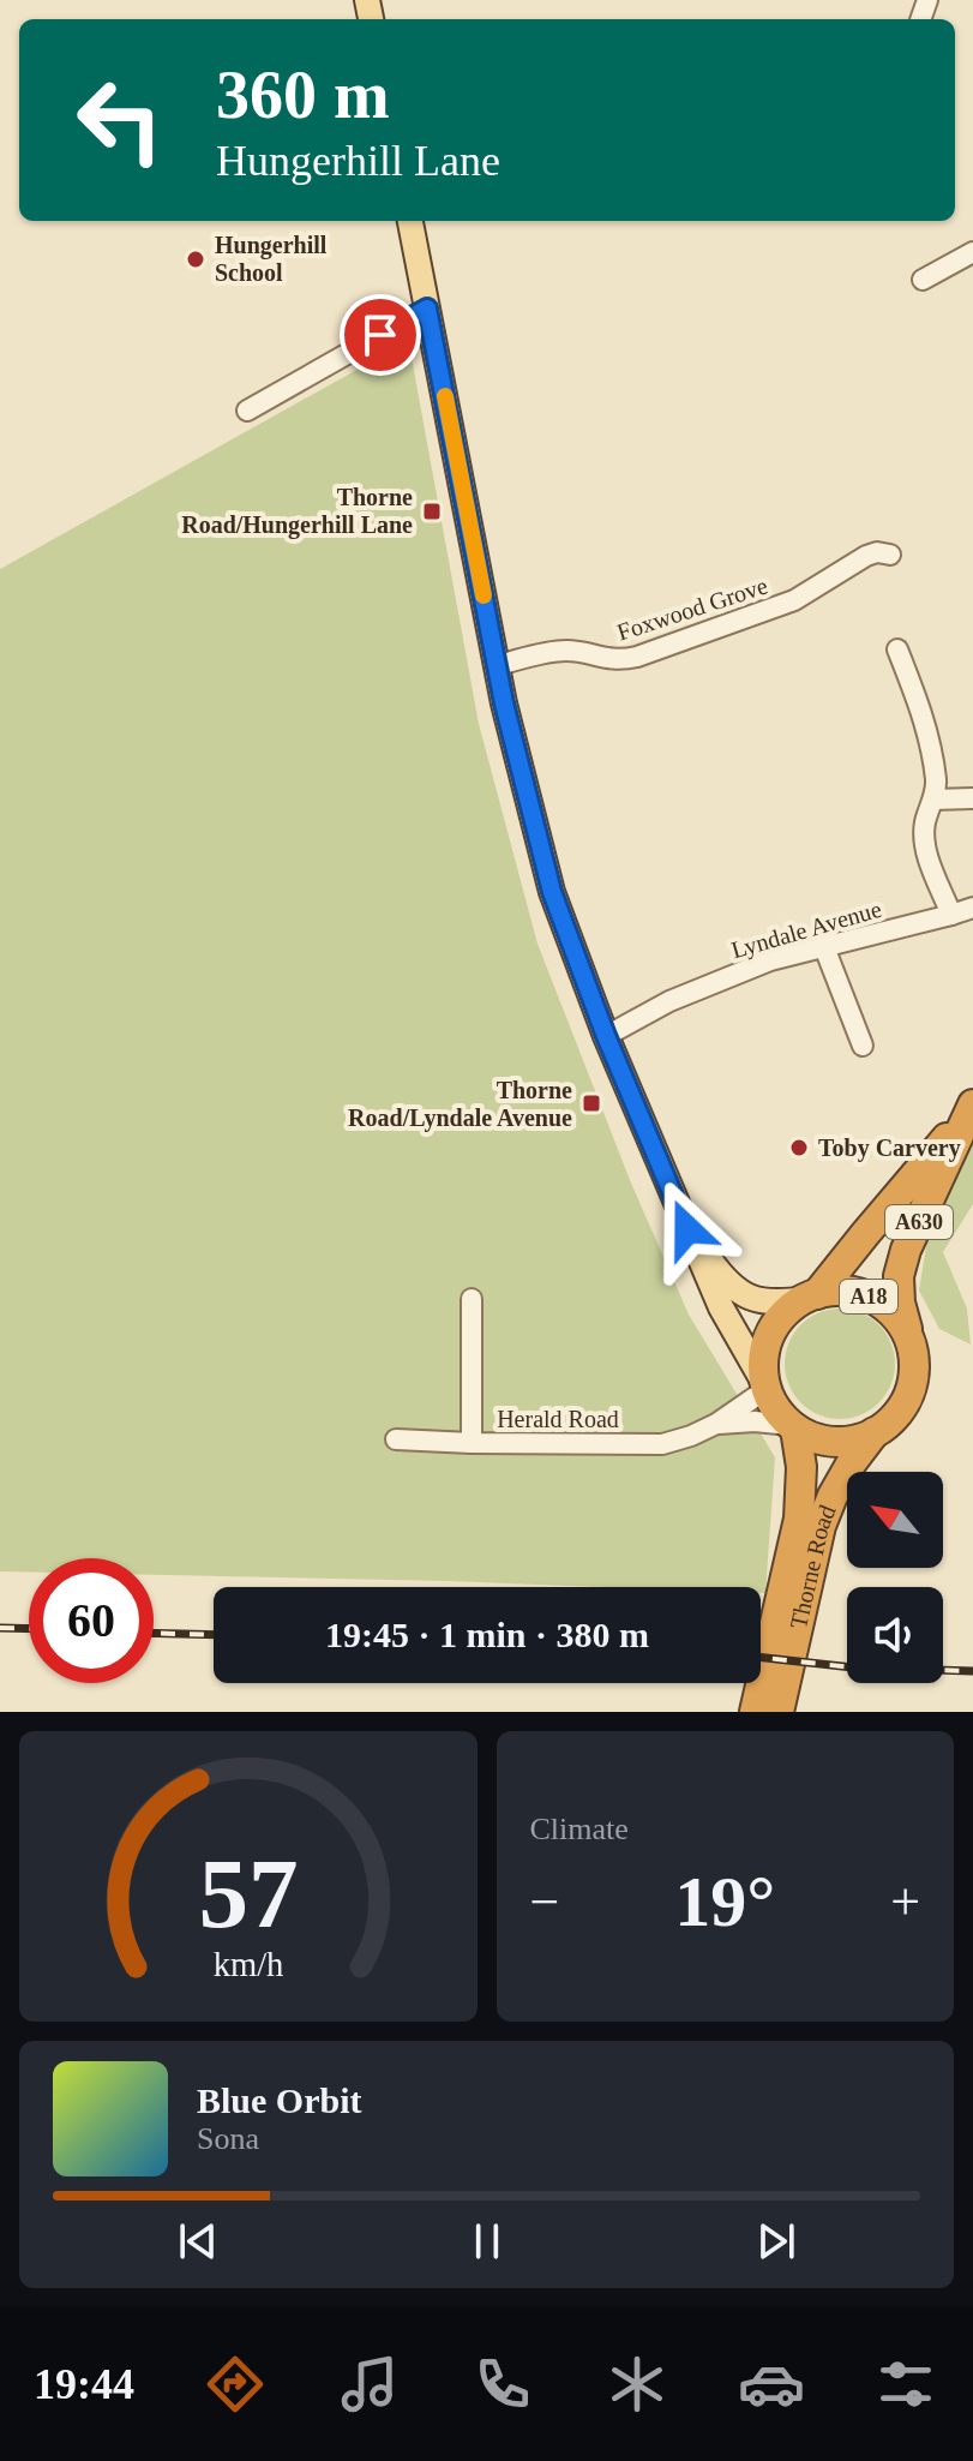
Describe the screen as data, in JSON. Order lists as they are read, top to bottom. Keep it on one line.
{"streets":{"highway":["A630","A18","Thorne Road"],"street":["Foxwood Grove","Lyndale Avenue","Herald Road"]},"crossings":[["Foxwood Grove","A18"],["Lyndale Avenue","A18"],["A630","A18"],["A630","Herald Road"],["A630","Thorne Road"],["A18","Herald Road"],["A18","Thorne Road"],["Herald Road","Thorne Road"]],"places":{"other":["Hungerhill School","Toby Carvery"],"transit":["Thorne Road/Hungerhill Lane","Thorne Road/Lyndale Avenue"]},"north":"top left","page":{"turn":["360 m","Hungerhill Lane"],"limit":"60","trip":"19:45 · 1 min · 380 m","tile":"Climate","heat":["−","19°","+"],"song":["Blue Orbit","Sona"],"tabs":"19:44","gauge":["57","km/h"]}}
